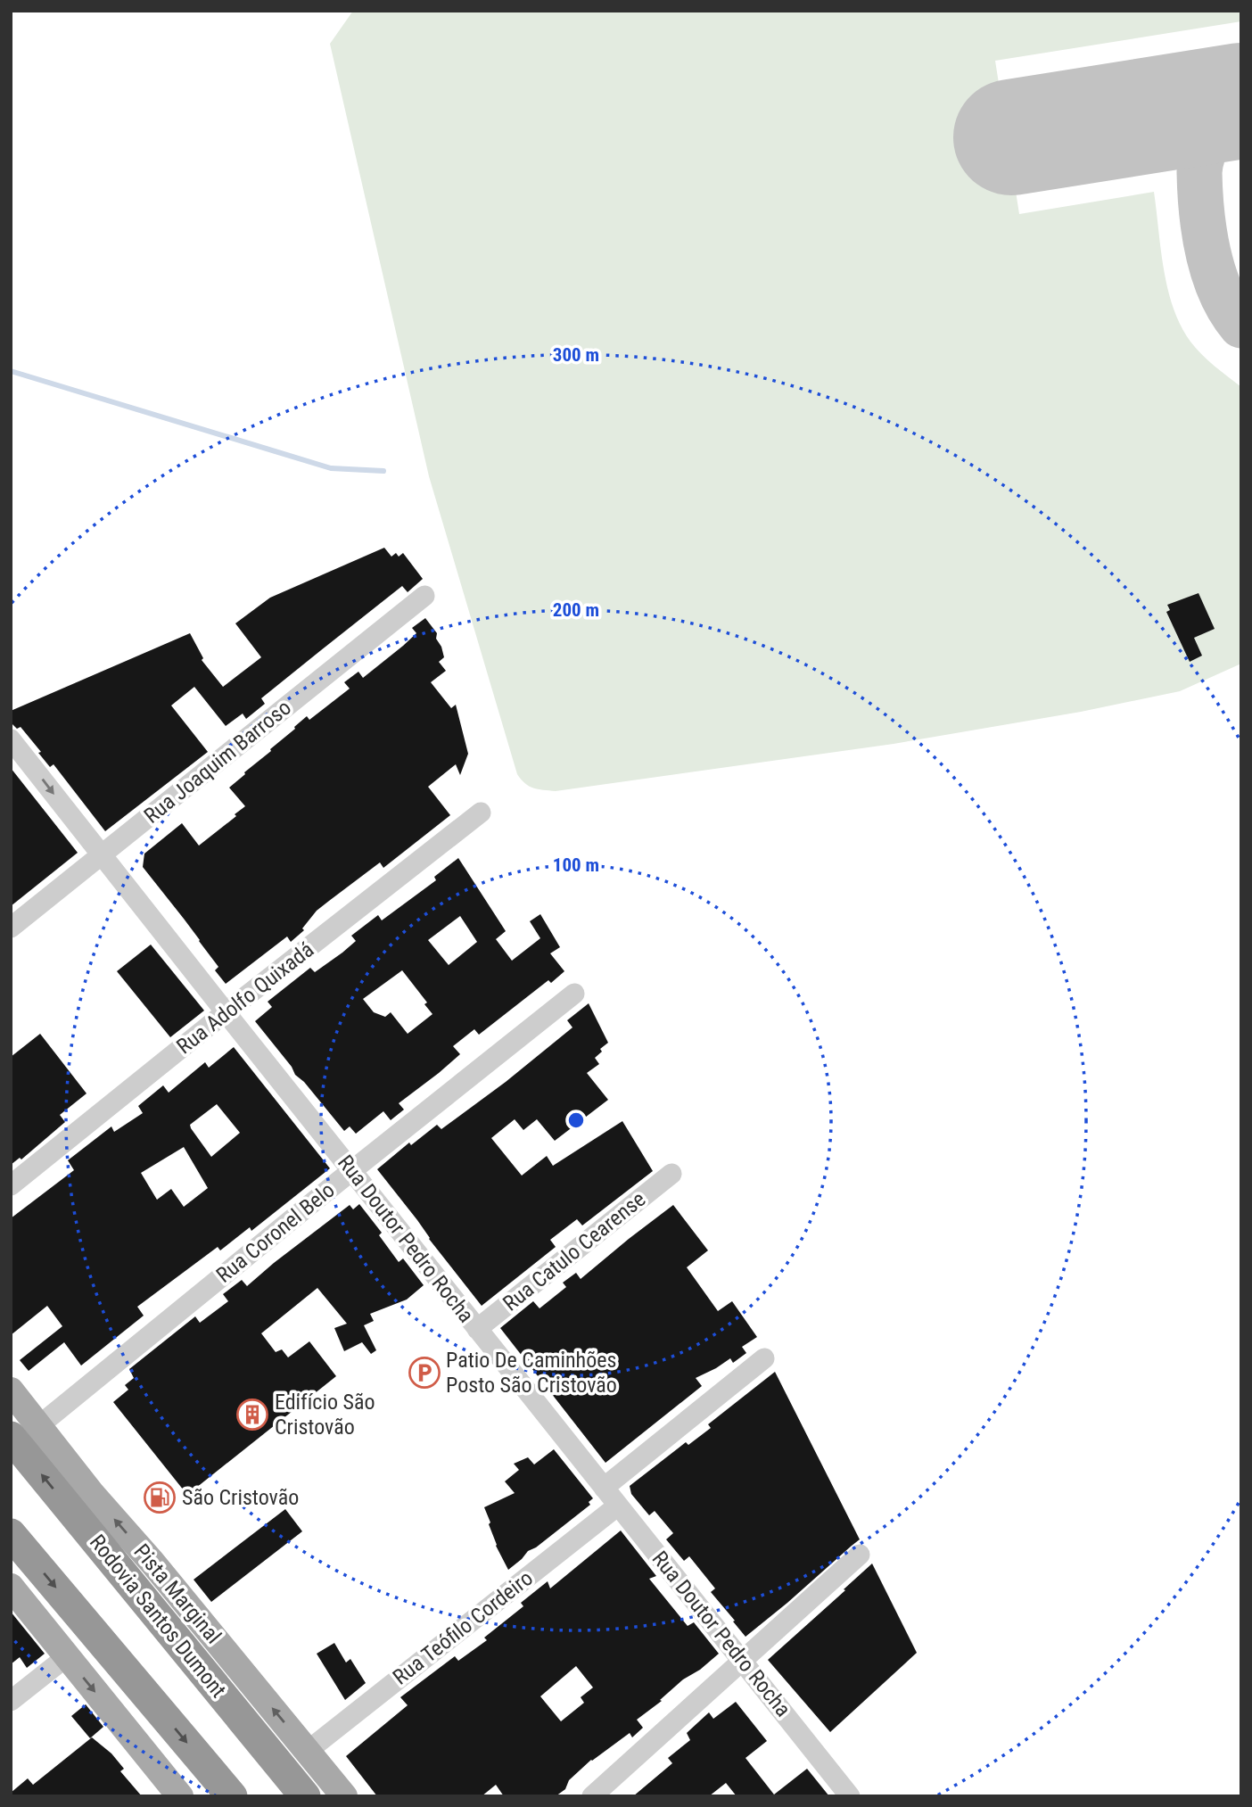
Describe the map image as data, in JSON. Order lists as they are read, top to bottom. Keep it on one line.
{"streets":{"highway":["Rodovia Santos Dumont"],"main road":["Pista Marginal"],"street":["Rua Joaquim Barroso","Rua Adolfo Quixadá","Rua Coronel Belo","Rua Doutor Pedro Rocha","Rua Catulo Cearense","Rua Teófilo Cordeiro"]},"crossings":[["Rua Joaquim Barroso","Rua Doutor Pedro Rocha"],["Rua Adolfo Quixadá","Rua Doutor Pedro Rocha"],["Rua Coronel Belo","Rua Doutor Pedro Rocha"],["Rua Coronel Belo","Pista Marginal"],["Rua Coronel Belo","Rodovia Santos Dumont"],["Rua Doutor Pedro Rocha","Rua Catulo Cearense"],["Rua Doutor Pedro Rocha","Rua Teófilo Cordeiro"],["Pista Marginal","Rodovia Santos Dumont"],["Pista Marginal","Rua Teófilo Cordeiro"]],"places":{"parking":["Patio De Caminhões Posto São Cristovão"],"building":["Edifício São Cristovão"],"fuel station":["São Cristovão"]},"rings":["300 m","200 m","100 m"]}
